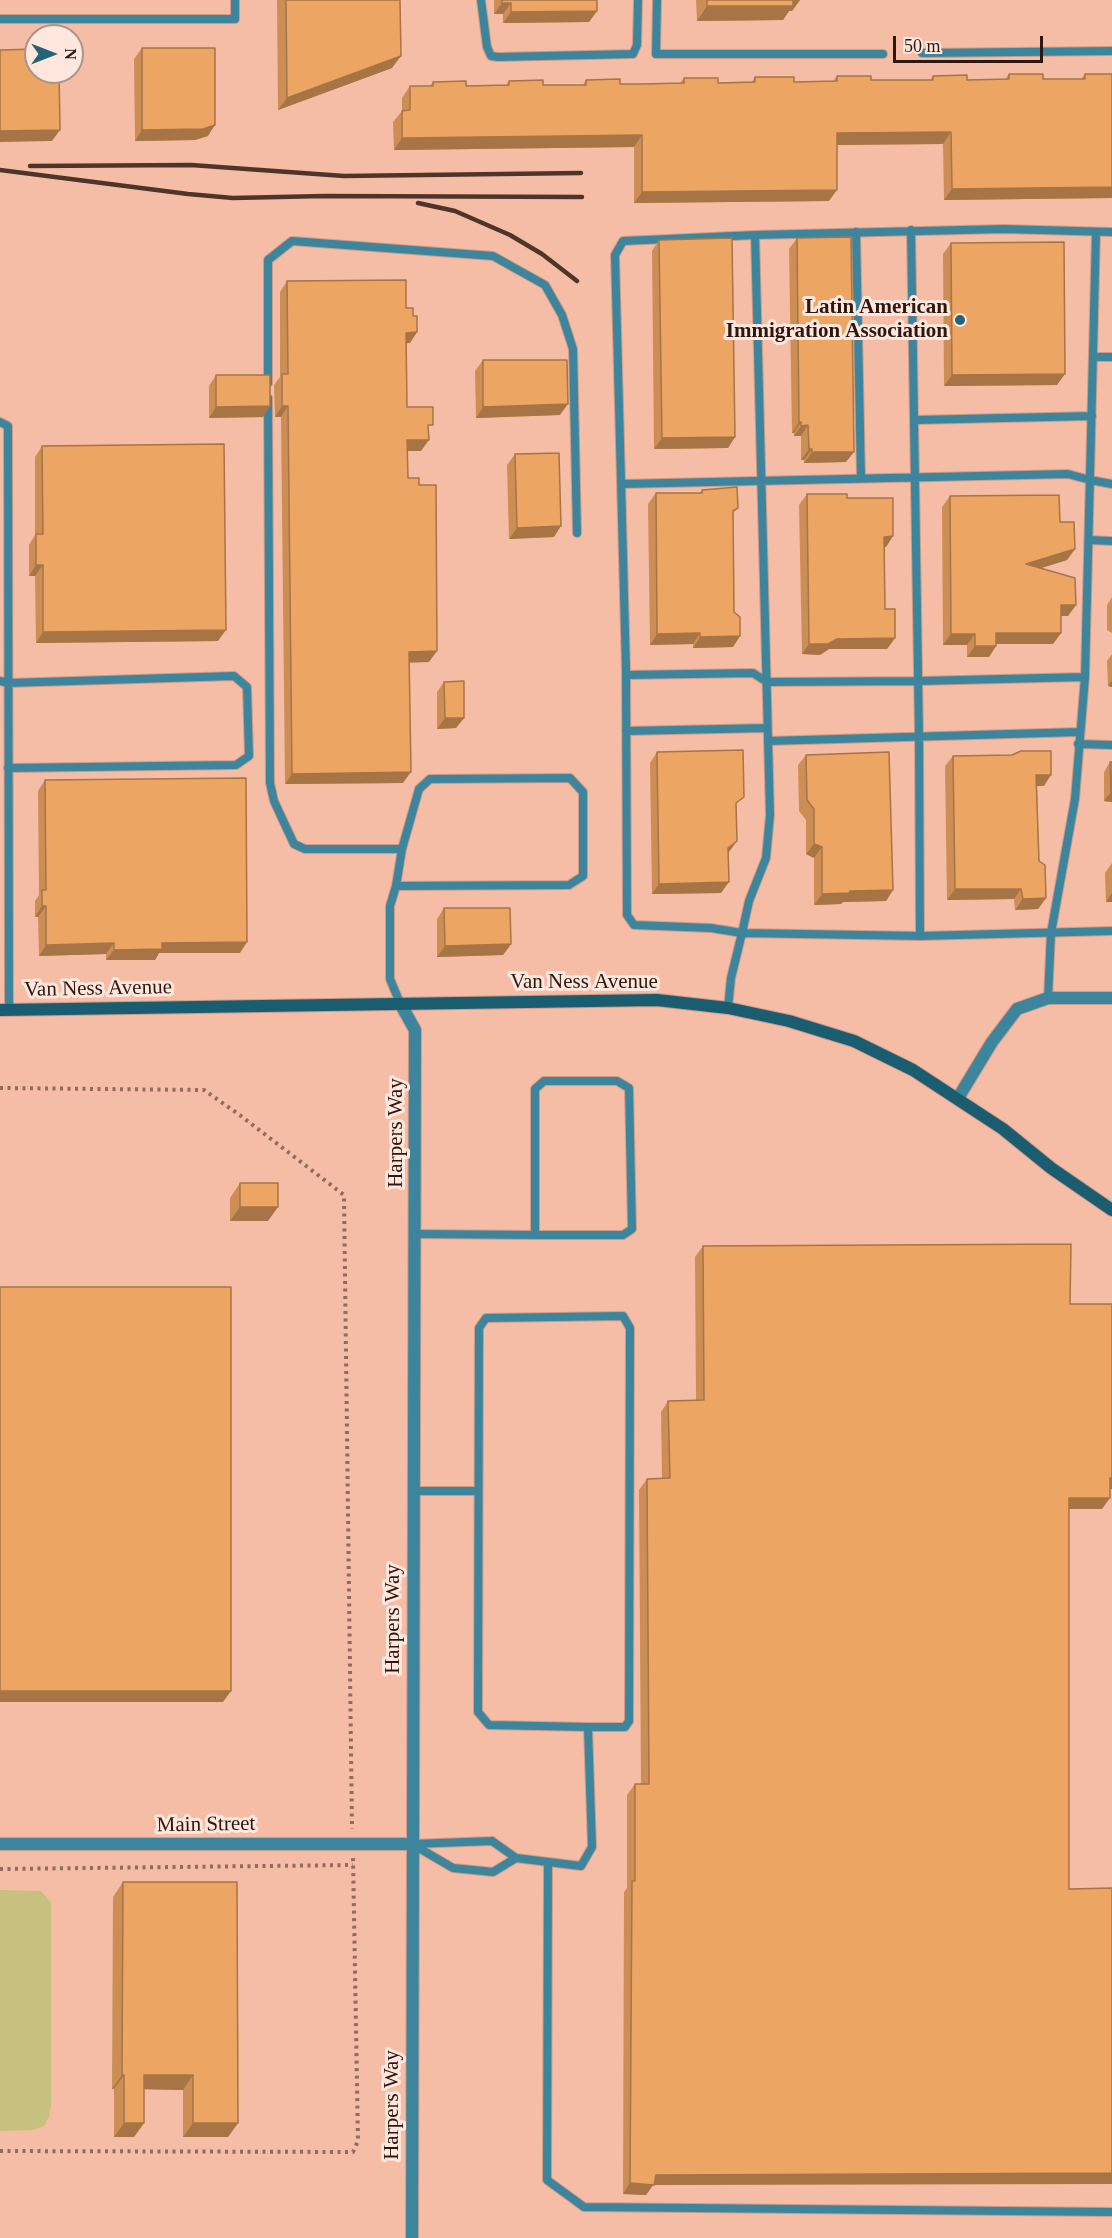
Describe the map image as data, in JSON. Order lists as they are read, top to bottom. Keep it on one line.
{"streets":{"main road":["Van Ness Avenue"],"street":["Harpers Way","Main Street"]},"crossings":[["Van Ness Avenue","Harpers Way"],["Harpers Way","Main Street"]],"places":["Latin American Immigration Association"],"scale_bar":"50 m","north":"right"}
